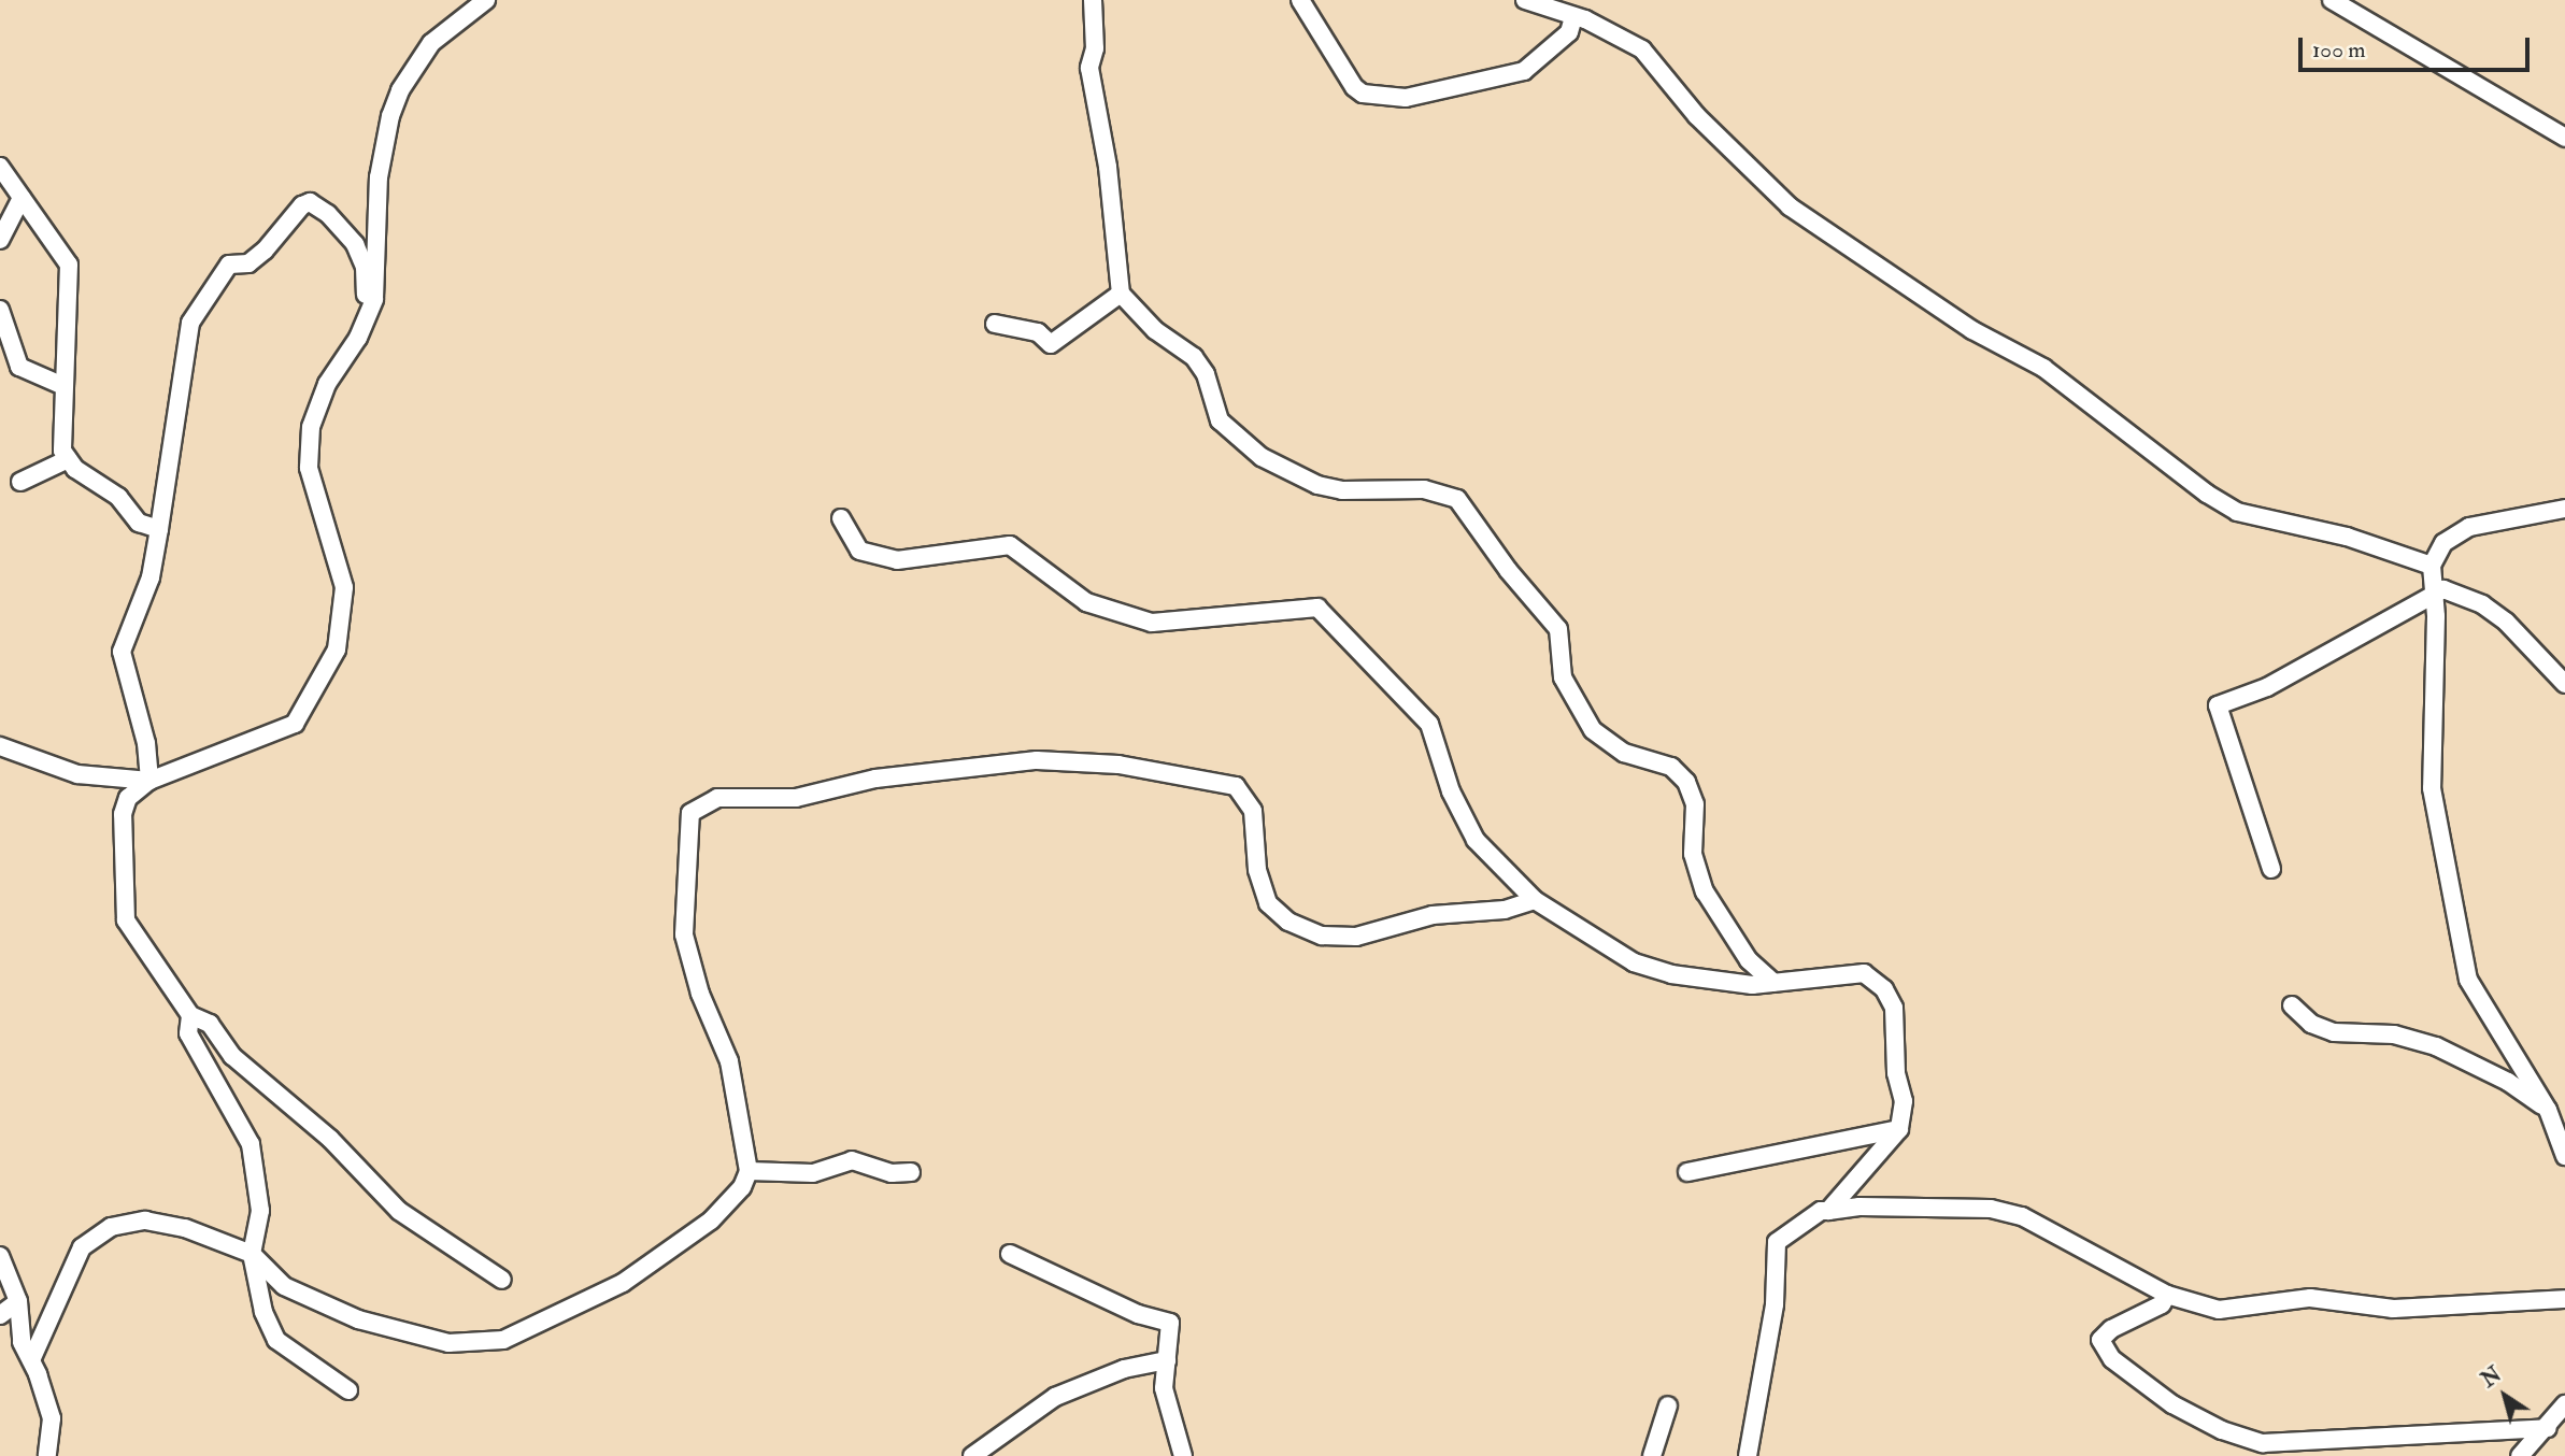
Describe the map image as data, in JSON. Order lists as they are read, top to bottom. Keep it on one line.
{"scale_bar":"100 m","north":"top left"}
